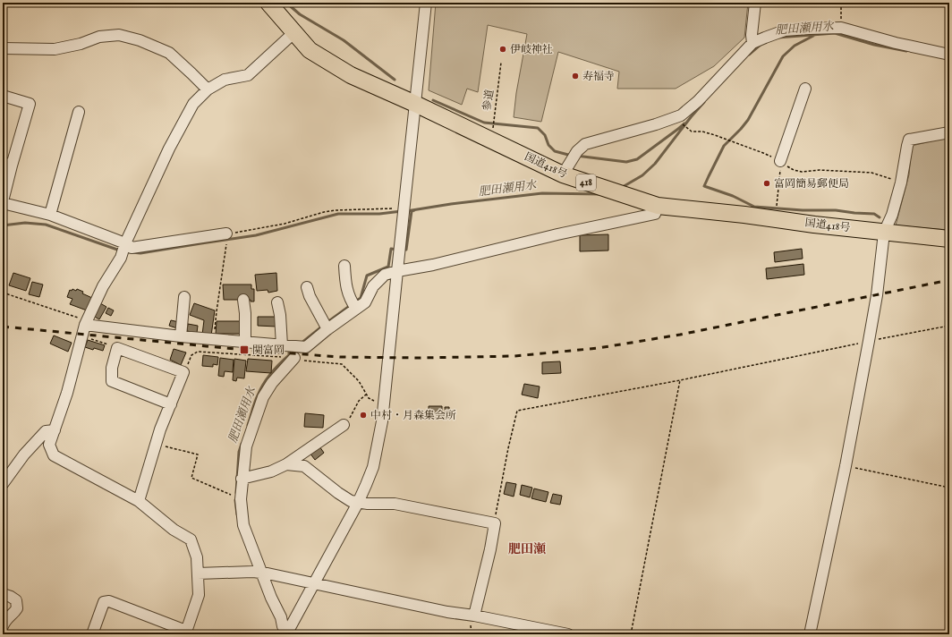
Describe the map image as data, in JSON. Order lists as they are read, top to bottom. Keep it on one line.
{"streets":{"highway":["国道418号","418"],"path":["参道"]},"crossings":[["参道","国道418号"]],"districts":["肥田瀬"],"water":["肥田瀬用水"],"places":{"other":["伊岐神社","寿福寺","富岡簡易郵便局","中村・月森集会所"],"transit":["関富岡"]}}
